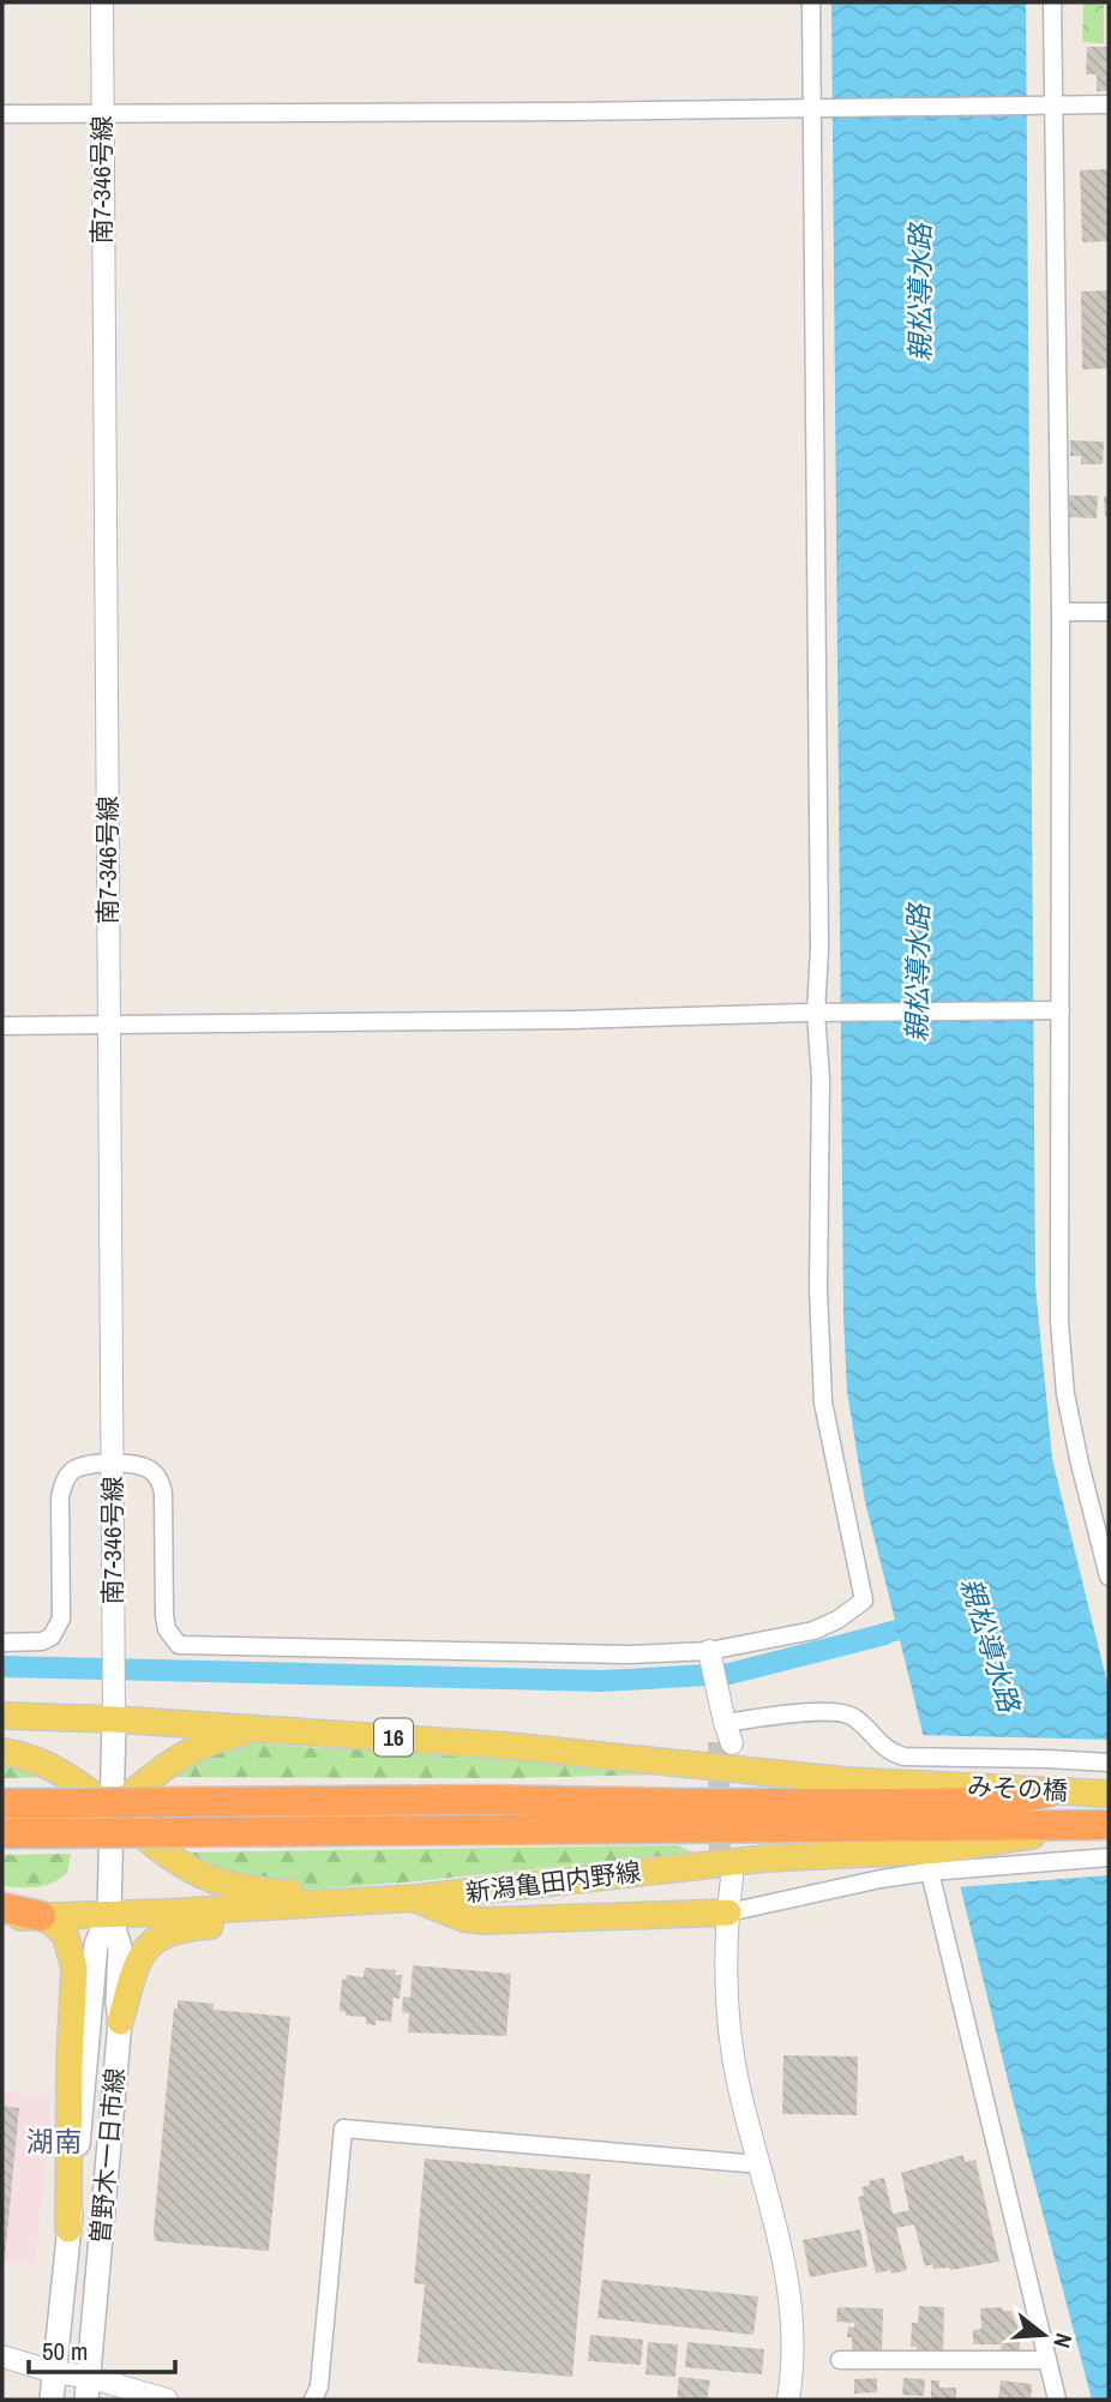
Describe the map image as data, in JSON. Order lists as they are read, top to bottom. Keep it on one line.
{"streets":{"main road":["16","みその橋","新潟亀田内野線","曽野木一日市線"],"street":["南7-346号線"]},"crossings":[["南7-346号線","16"],["南7-346号線","曽野木一日市線"],["16","新潟亀田内野線"],["16","曽野木一日市線"],["新潟亀田内野線","曽野木一日市線"]],"districts":["湖南"],"water":["親松導水路"],"scale_bar":"50 m","north":"right"}
